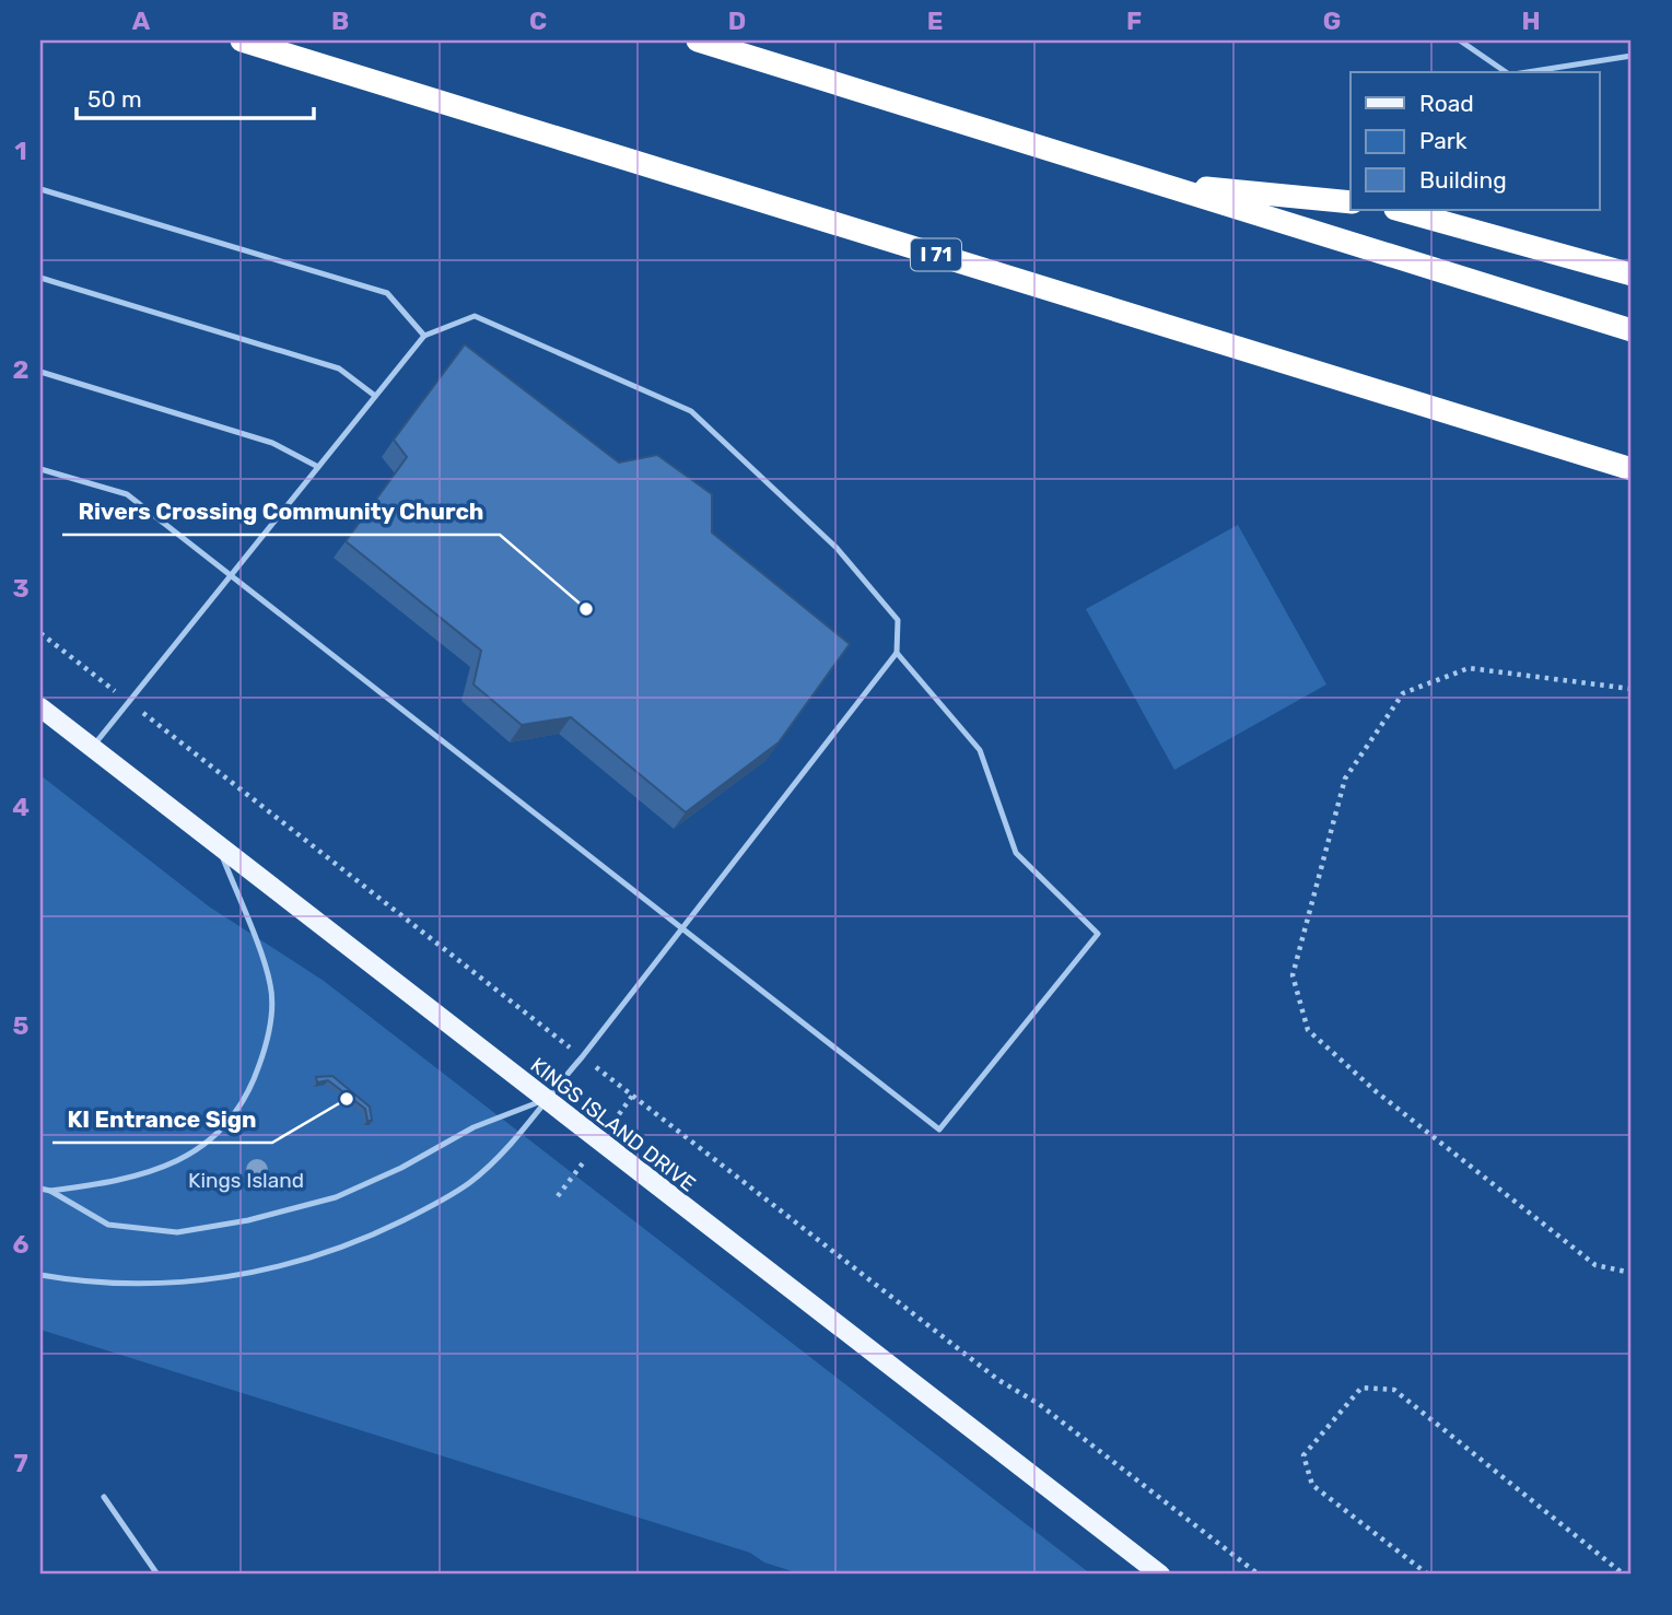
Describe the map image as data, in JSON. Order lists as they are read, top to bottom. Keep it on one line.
{"streets":{"highway":["I 71"],"main road":["KINGS ISLAND DRIVE"]},"parks":["Kings Island"],"places":["Rivers Crossing Community Church","KI Entrance Sign"],"legend":["Road","Park","Building"],"scale_bar":"50 m","grid":{"columns":["A","B","C","D","E","F","G","H"],"rows":["1","2","3","4","5","6","7"]}}
